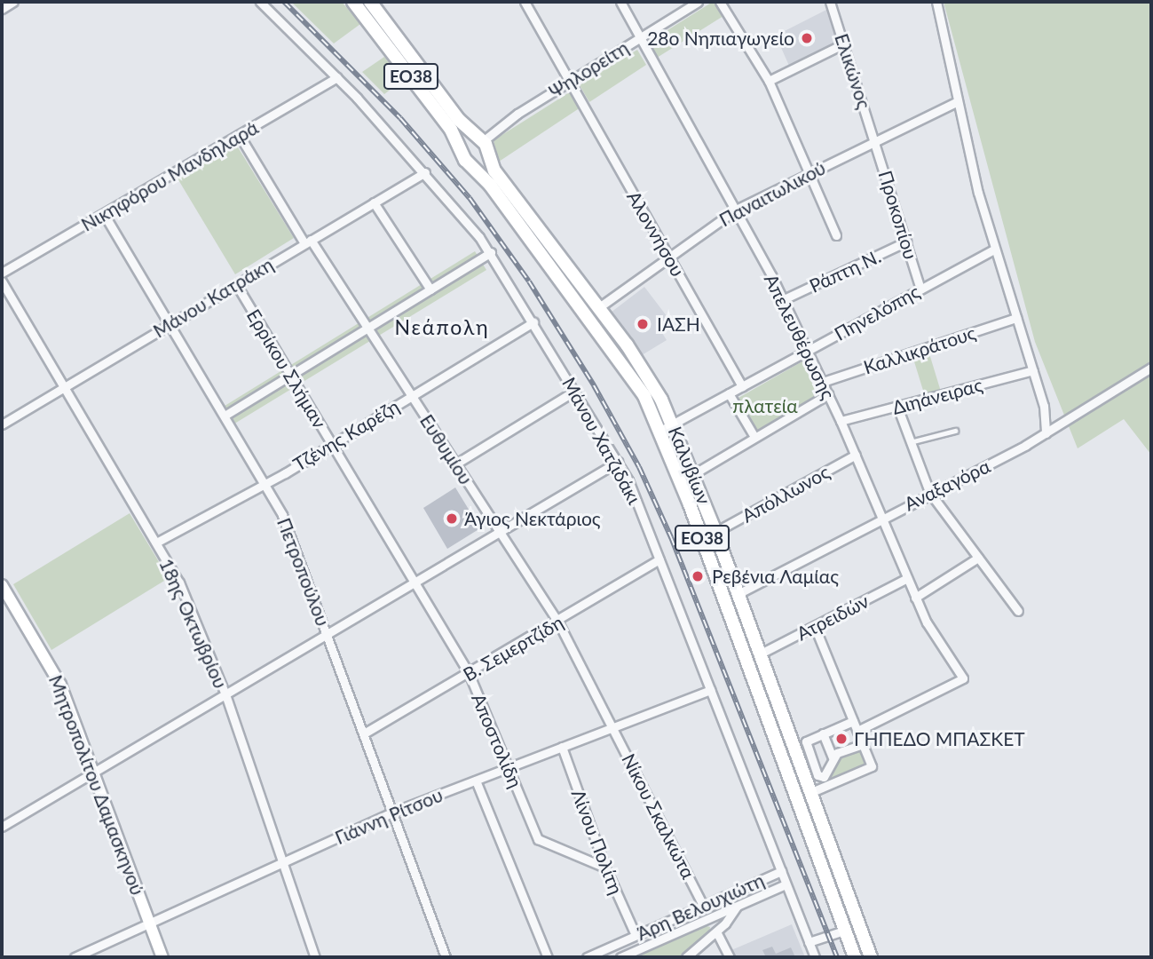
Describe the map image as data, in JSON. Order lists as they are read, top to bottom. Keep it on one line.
{"streets":{"main road":["ΕΟ38","Καλυβίων"],"street":["Ψηλορείτη","Ελικώνος","Νικηφόρου Μανδηλαρά","Παναιτωλικού","Προκοπίου","Αλοννήσου","Ράπτη Ν.","Μάνου Κατράκη","Πηνελόπης","Απελευθέρωσης","Καλλικράτους","Ερρίκου Σλήμαν","Διηάνειρας","Τζένης Καρέζη","Μάνου Χατζιδάκι","Ευθυμίου","Αναξαγόρα","Απόλλωνος","Πετροπούλου","Ατρειδών","18ης Οκτωβρίου","Β. Σεμερτζίδη","Αποστολίδη","Μητροπολίτου Δαμασκηνού","Γιάννη Ρίτσου","Νίκου Σκαλκώτα","Λίνου Πολίτη","Άρη Βελουχιώτη"]},"crossings":[["Ψηλορείτη","Αλοννήσου"],["Ψηλορείτη","Απελευθέρωσης"],["Ψηλορείτη","Καλυβίων"],["Ελικώνος","Παναιτωλικού"],["Ελικώνος","Προκοπίου"],["Νικηφόρου Μανδηλαρά","Μάνου Χατζιδάκι"],["Νικηφόρου Μανδηλαρά","Ευθυμίου"],["Νικηφόρου Μανδηλαρά","Πετροπούλου"],["Παναιτωλικού","Προκοπίου"],["Παναιτωλικού","Αλοννήσου"],["Παναιτωλικού","Απελευθέρωσης"],["Παναιτωλικού","Καλυβίων"],["Προκοπίου","Ράπτη Ν."],["Προκοπίου","Πηνελόπης"],["Αλοννήσου","Πηνελόπης"],["Ράπτη Ν.","Απελευθέρωσης"],["Μάνου Κατράκη","Ερρίκου Σλήμαν"],["Μάνου Κατράκη","Μάνου Χατζιδάκι"],["Μάνου Κατράκη","Ευθυμίου"],["Μάνου Κατράκη","Πετροπούλου"],["Μάνου Κατράκη","18ης Οκτωβρίου"],["Πηνελόπης","Απελευθέρωσης"],["Πηνελόπης","Καλυβίων"],["Απελευθέρωσης","Καλλικράτους"],["Απελευθέρωσης","Διηάνειρας"],["Απελευθέρωσης","Αναξαγόρα"],["Απελευθέρωσης","Απόλλωνος"],["Απελευθέρωσης","Ατρειδών"],["Ερρίκου Σλήμαν","Τζένης Καρέζη"],["Ερρίκου Σλήμαν","Αποστολίδη"],["Τζένης Καρέζη","Μάνου Χατζιδάκι"],["Τζένης Καρέζη","Ευθυμίου"],["Τζένης Καρέζη","Πετροπούλου"],["Τζένης Καρέζη","18ης Οκτωβρίου"],["Μάνου Χατζιδάκι","Β. Σεμερτζίδη"],["Μάνου Χατζιδάκι","Γιάννη Ρίτσου"],["Μάνου Χατζιδάκι","Άρη Βελουχιώτη"],["Ευθυμίου","Β. Σεμερτζίδη"],["Ευθυμίου","Γιάννη Ρίτσου"],["Ευθυμίου","Νίκου Σκαλκώτα"],["Καλυβίων","Αναξαγόρα"],["Καλυβίων","Απόλλωνος"],["Καλυβίων","Ατρειδών"],["Πετροπούλου","Β. Σεμερτζίδη"],["Πετροπούλου","Γιάννη Ρίτσου"],["18ης Οκτωβρίου","Γιάννη Ρίτσου"],["Β. Σεμερτζίδη","Αποστολίδη"],["Αποστολίδη","Γιάννη Ρίτσου"],["Αποστολίδη","Λίνου Πολίτη"],["Μητροπολίτου Δαμασκηνού","Γιάννη Ρίτσου"],["Γιάννη Ρίτσου","Νίκου Σκαλκώτα"],["Γιάννη Ρίτσου","Λίνου Πολίτη"],["Νίκου Σκαλκώτα","Άρη Βελουχιώτη"],["Λίνου Πολίτη","Άρη Βελουχιώτη"]],"districts":["Νεάπολη"],"parks":["πλατεία"],"places":["28ο Νηπιαγωγείο","ΙΑΣΗ","Άγιος Νεκτάριος","Ρεβένια Λαμίας","ΓΗΠΕΔΟ ΜΠΑΣΚΕΤ"]}
